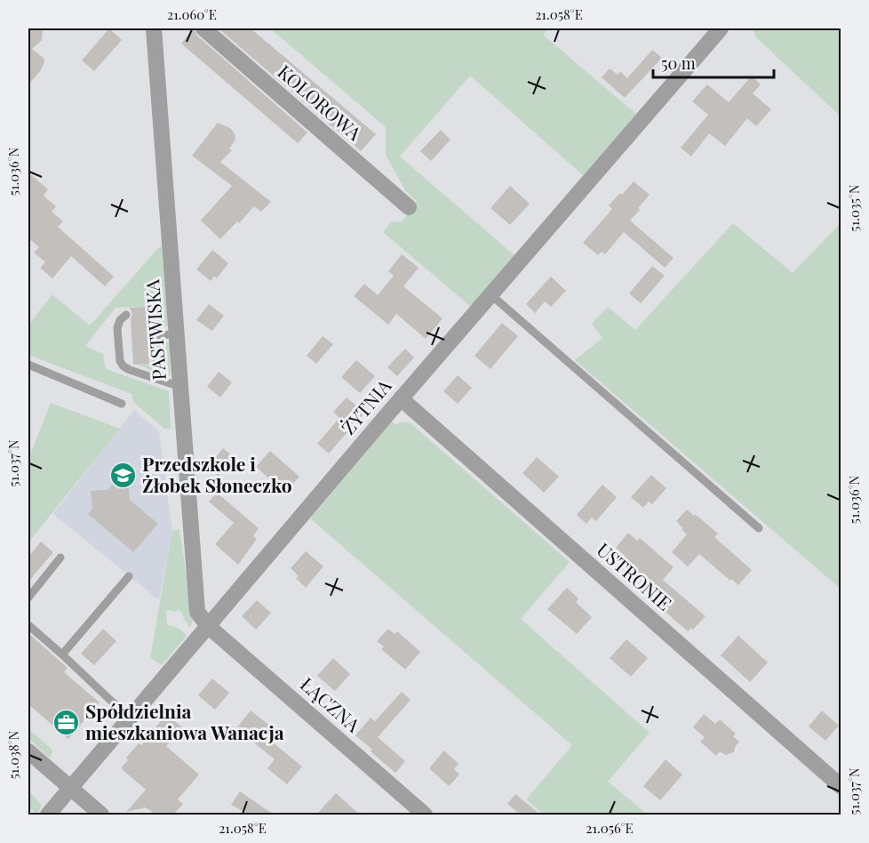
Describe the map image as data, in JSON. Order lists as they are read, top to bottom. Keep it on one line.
{"streets":{"street":["KOLOROWA","PASTWISKA","ŻYTNIA","USTRONIE","ŁĄCZNA"]},"crossings":[["PASTWISKA","ŻYTNIA"],["PASTWISKA","ŁĄCZNA"],["ŻYTNIA","USTRONIE"],["ŻYTNIA","ŁĄCZNA"]],"places":{"school or university":["Przedszkole i Żłobek Słoneczko"],"office":["Spółdzielnia mieszkaniowa Wanacja"]},"scale_bar":"50 m","coordinates":["21.060°E","21.058°E","51.036°N","51.035°N","51.037°N","51.038°N","21.056°E"]}
